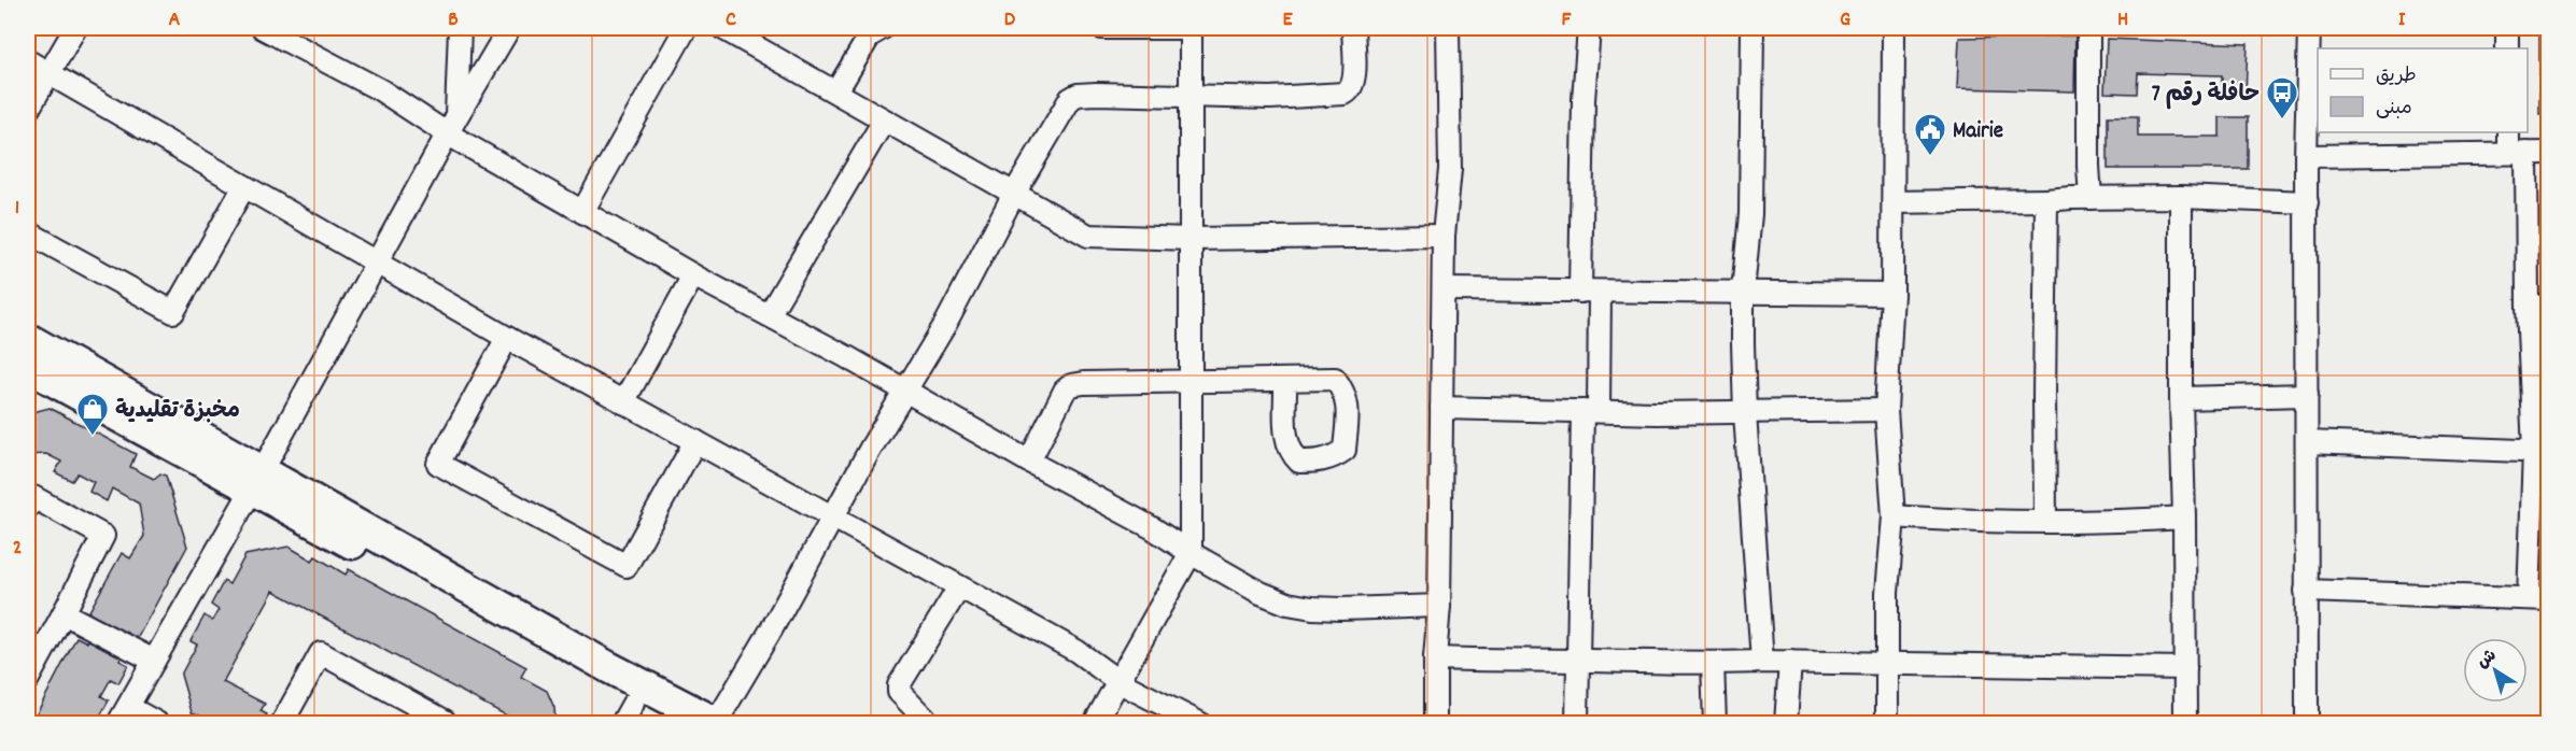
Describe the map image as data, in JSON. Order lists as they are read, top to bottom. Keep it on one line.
{"places":{"bus stop":["حافلة رقم 7"],"public building":["Mairie"],"shop":["مخبزة تقليدية"]},"legend":["طريق","مبنى"],"north":"top left","grid":{"columns":["A","B","C","D","E","F","G","H","I"],"rows":["1","2"]}}
